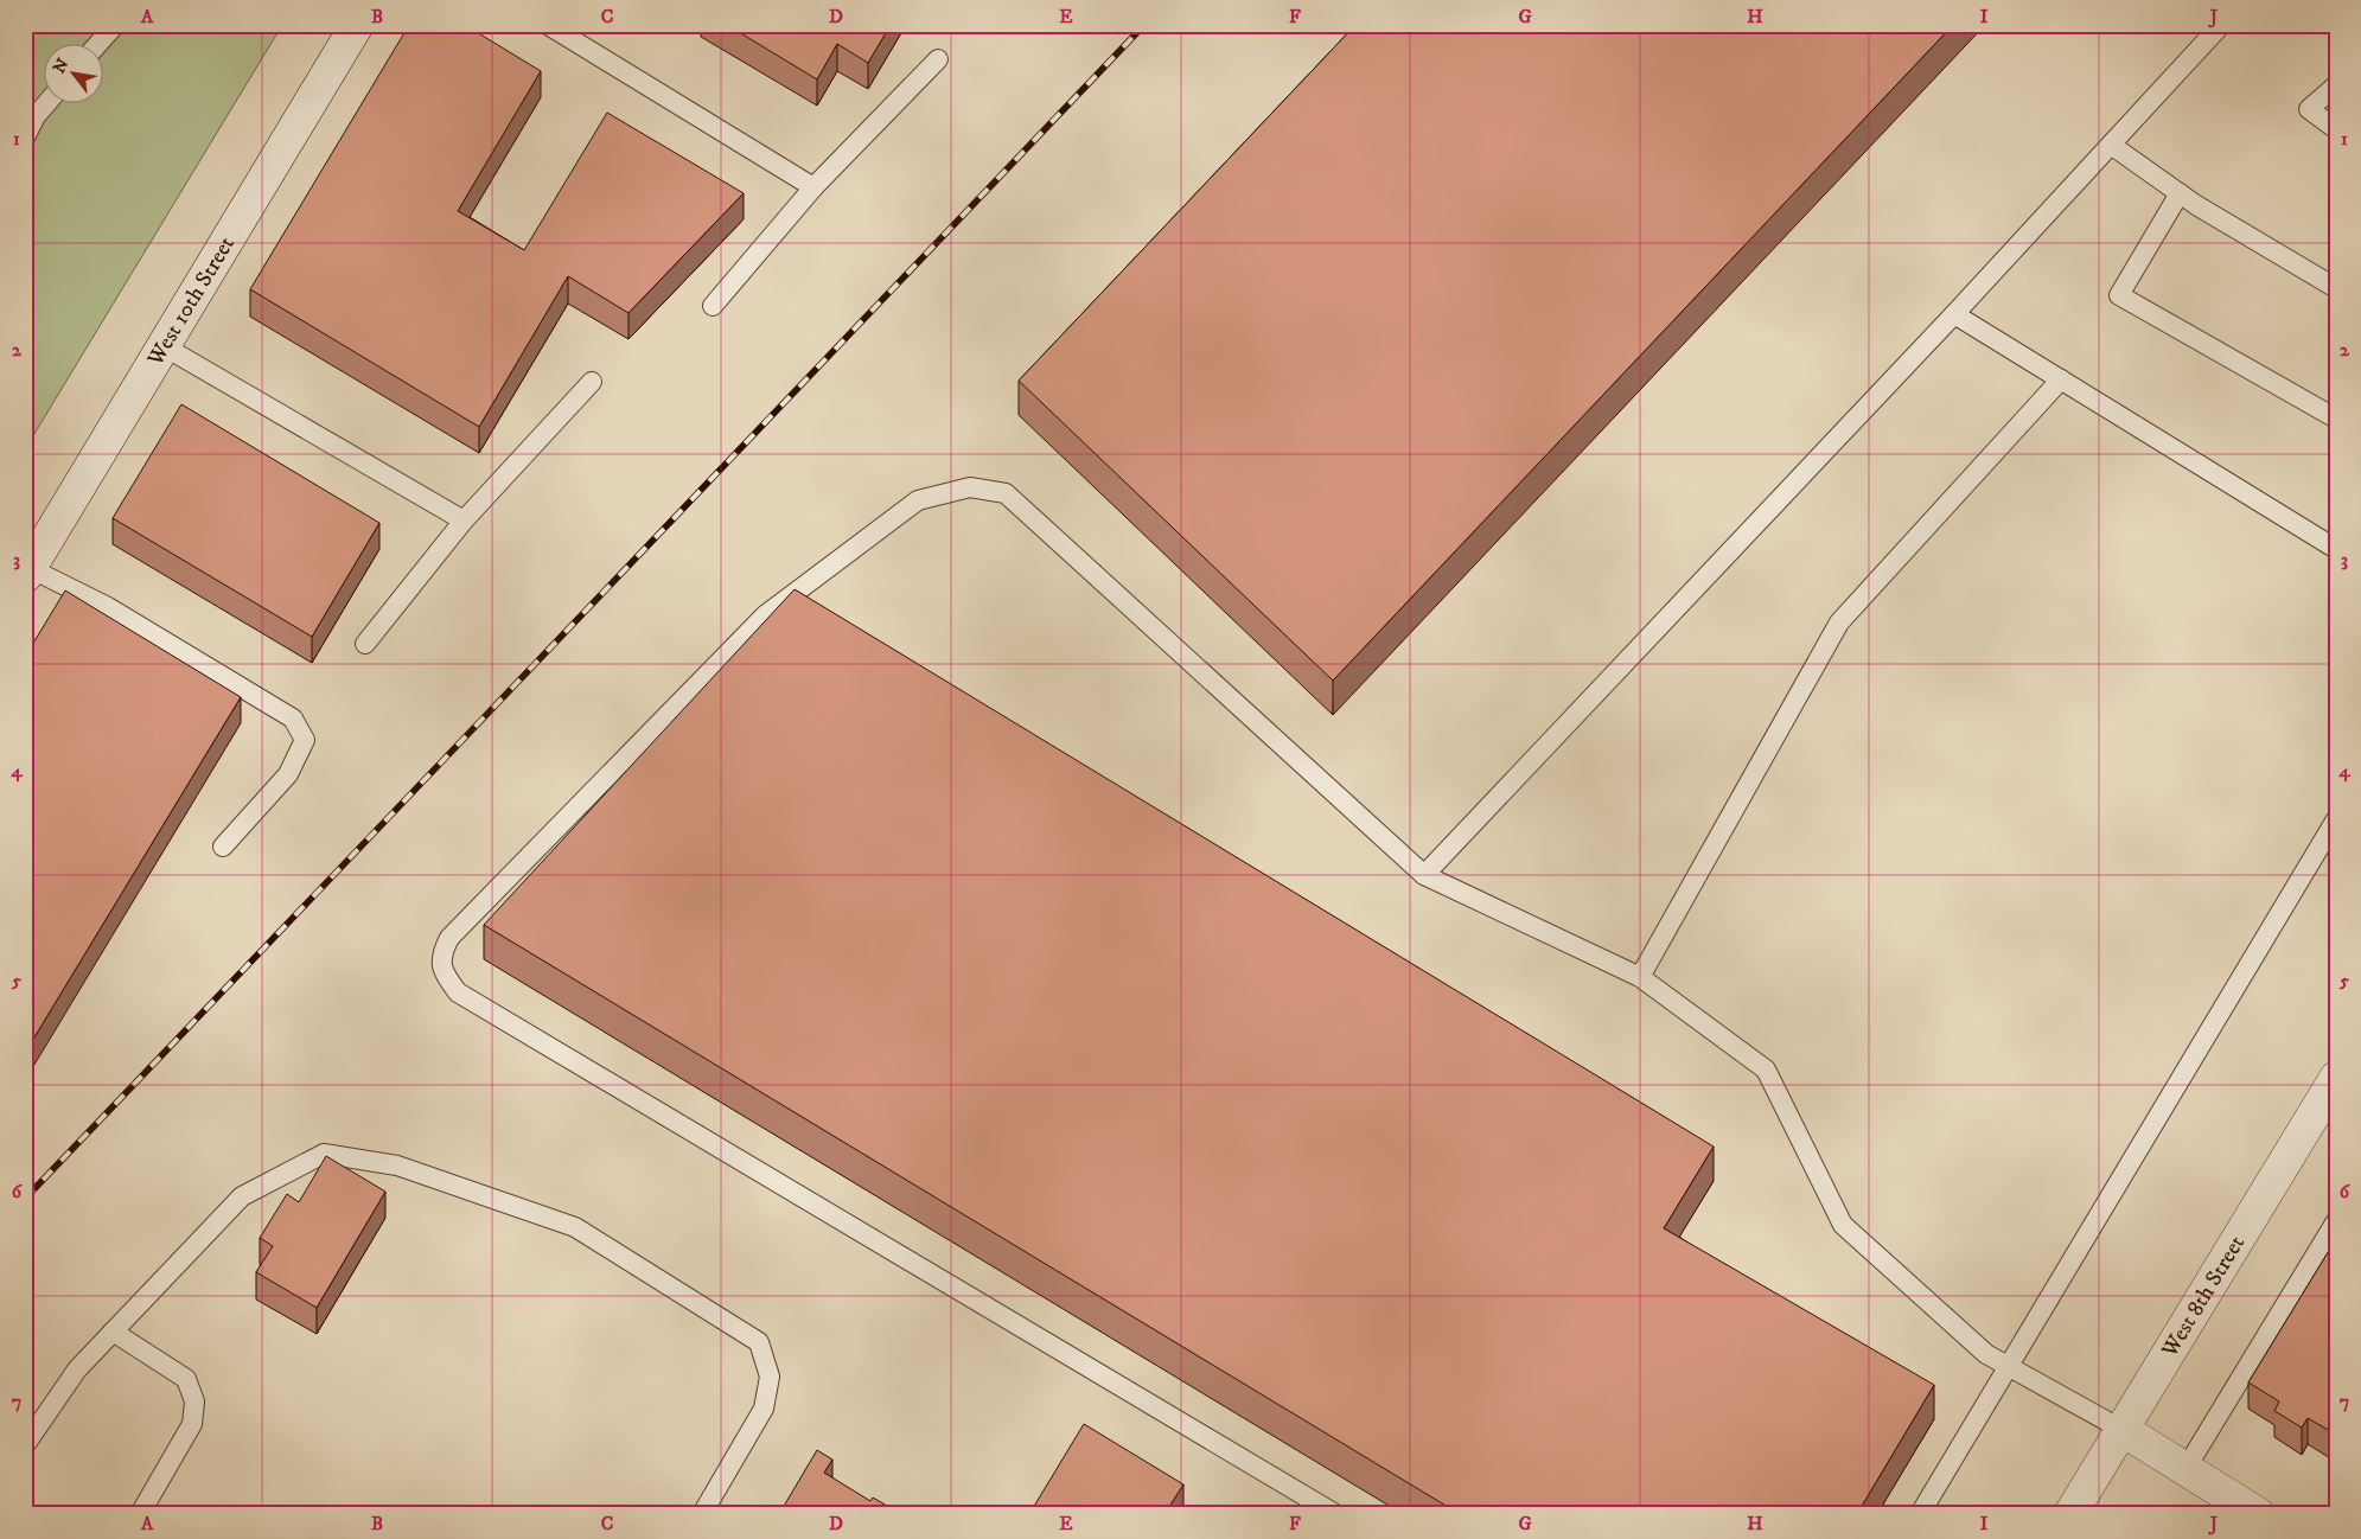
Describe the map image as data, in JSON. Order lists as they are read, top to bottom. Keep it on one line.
{"streets":{"street":["West 10th Street","West 8th Street"]},"north":"top left","grid":{"columns":["A","B","C","D","E","F","G","H","I","J"],"rows":["1","2","3","4","5","6","7"]}}
